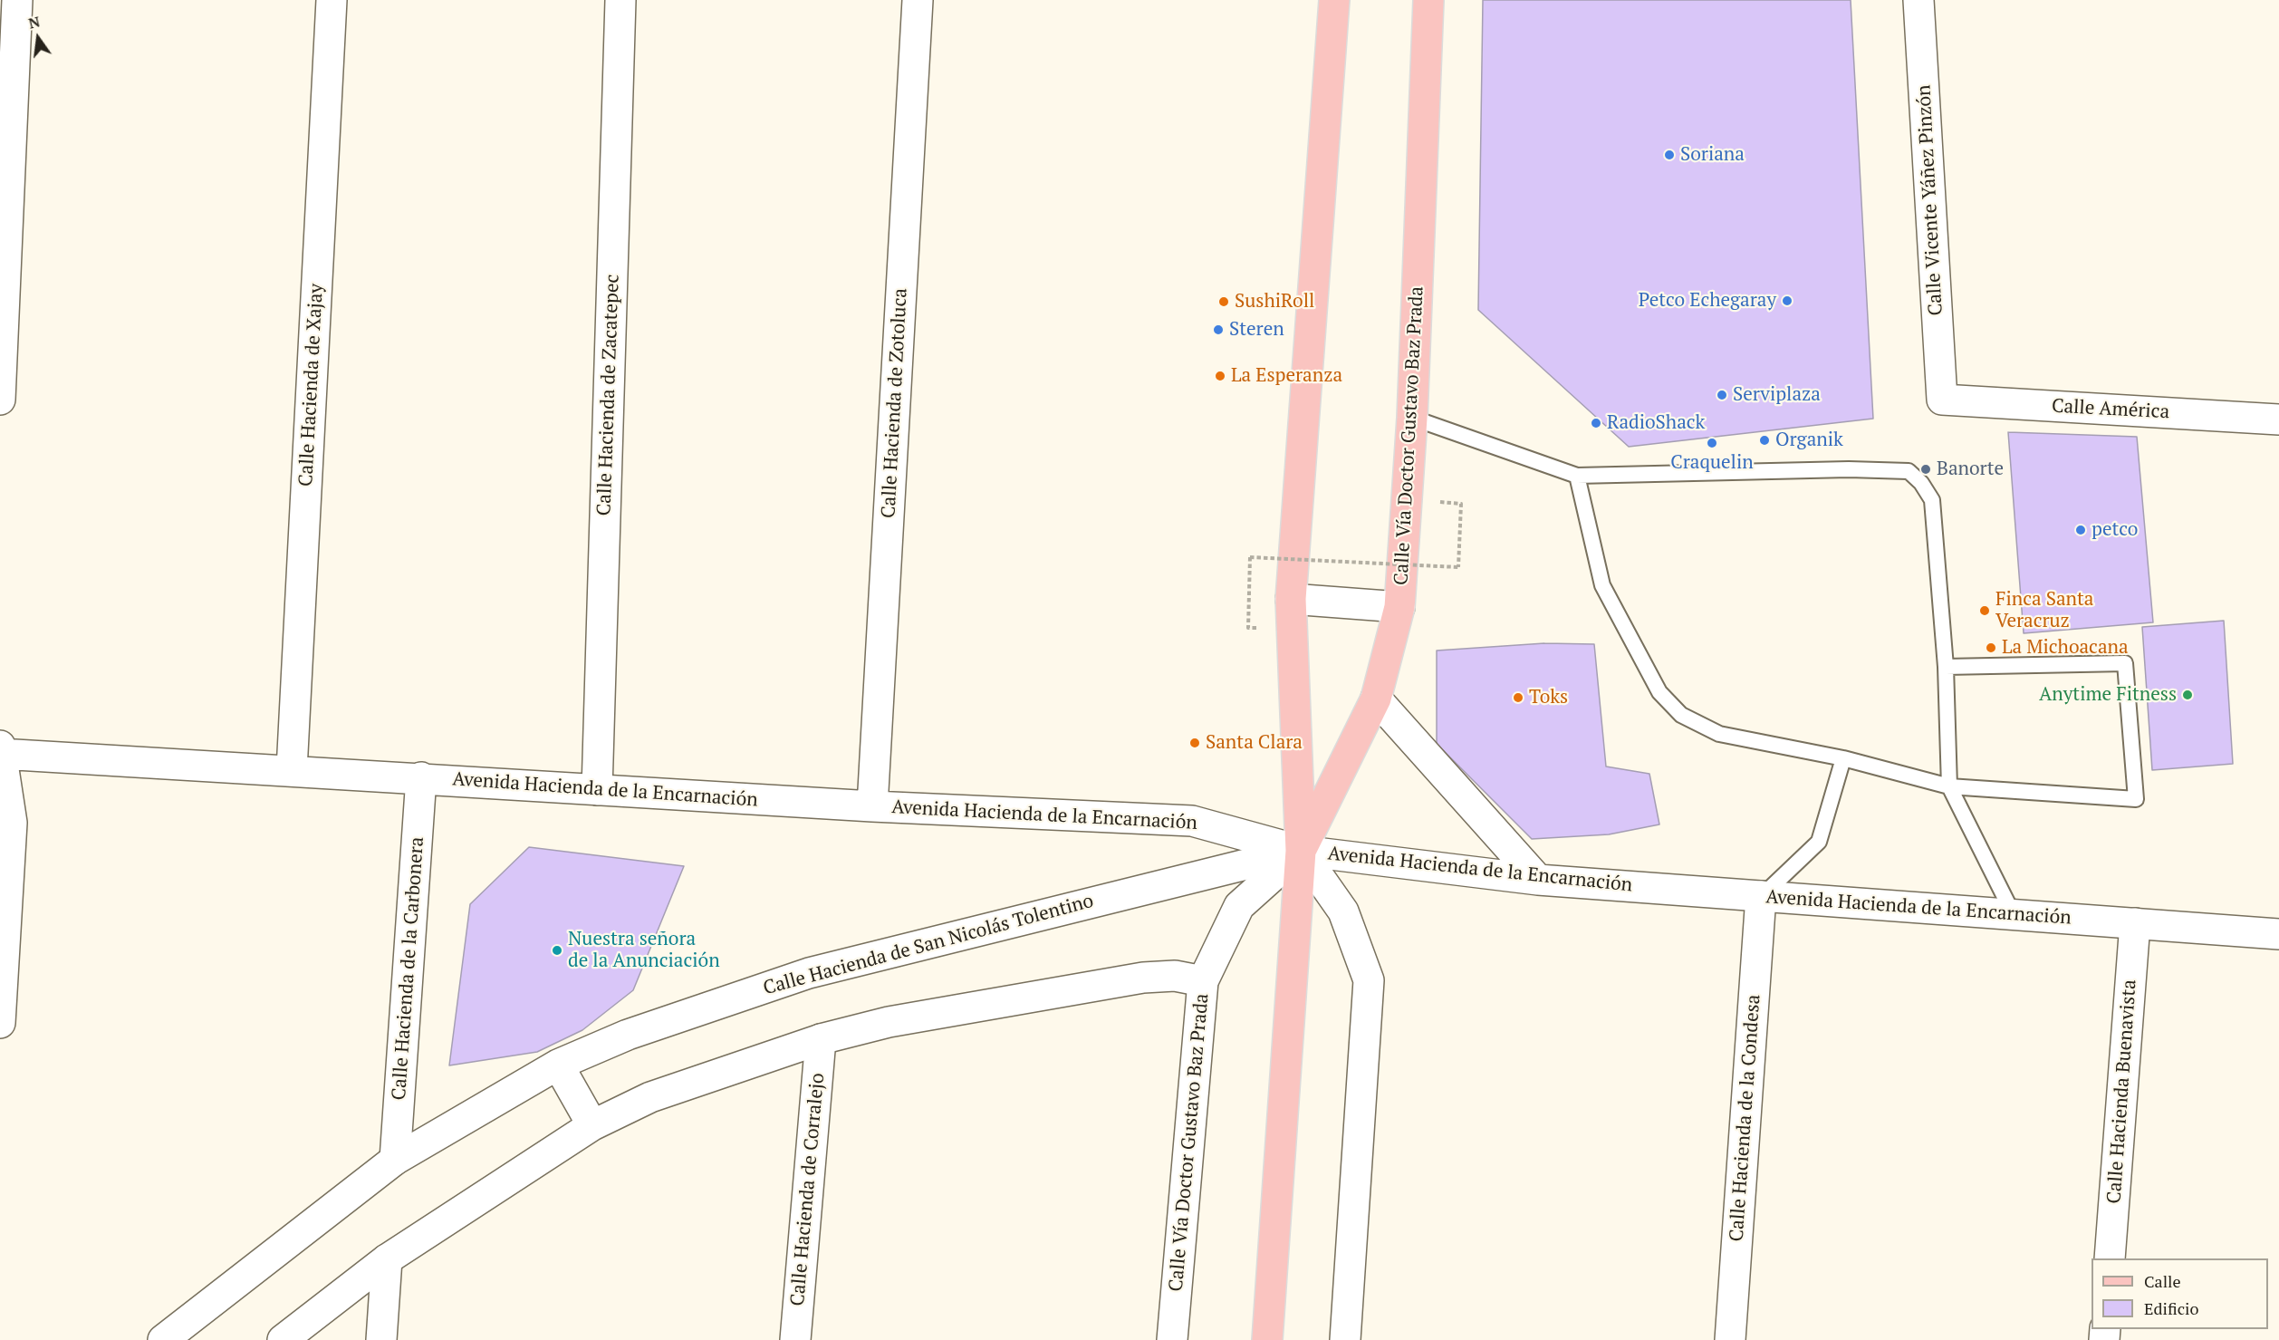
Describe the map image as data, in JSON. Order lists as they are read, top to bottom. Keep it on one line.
{"streets":{"main road":["Calle Vía Doctor Gustavo Baz Prada"],"street":["Calle Vicente Yáñez Pinzón","Calle Hacienda de Xajay","Calle Hacienda de Zacatepec","Calle Hacienda de Zotoluca","Calle América","Avenida Hacienda de la Encarnación","Calle Hacienda de San Nicolás Tolentino","Calle Hacienda de la Carbonera","Calle Hacienda Buenavista","Calle Hacienda de la Condesa","Calle Hacienda de Corralejo"]},"crossings":[["Calle Vicente Yáñez Pinzón","Calle América"],["Calle Hacienda de Xajay","Avenida Hacienda de la Encarnación"],["Calle Hacienda de Zacatepec","Avenida Hacienda de la Encarnación"],["Calle Hacienda de Zotoluca","Avenida Hacienda de la Encarnación"],["Calle Vía Doctor Gustavo Baz Prada","Avenida Hacienda de la Encarnación"],["Calle Vía Doctor Gustavo Baz Prada","Calle Hacienda de San Nicolás Tolentino"],["Avenida Hacienda de la Encarnación","Calle Hacienda de San Nicolás Tolentino"],["Avenida Hacienda de la Encarnación","Calle Hacienda de la Carbonera"],["Avenida Hacienda de la Encarnación","Calle Hacienda Buenavista"],["Avenida Hacienda de la Encarnación","Calle Hacienda de la Condesa"],["Calle Hacienda de San Nicolás Tolentino","Calle Hacienda de la Carbonera"]],"places":["Soriana","Petco Echegaray","SushiRoll","Steren","La Esperanza","Serviplaza","RadioShack","Organik","Craquelin","Banorte","petco","Finca Santa Veracruz","La Michoacana","Anytime Fitness","Toks","Santa Clara","Nuestra señora de la Anunciación"],"legend":["Calle","Edificio"],"north":"top"}
